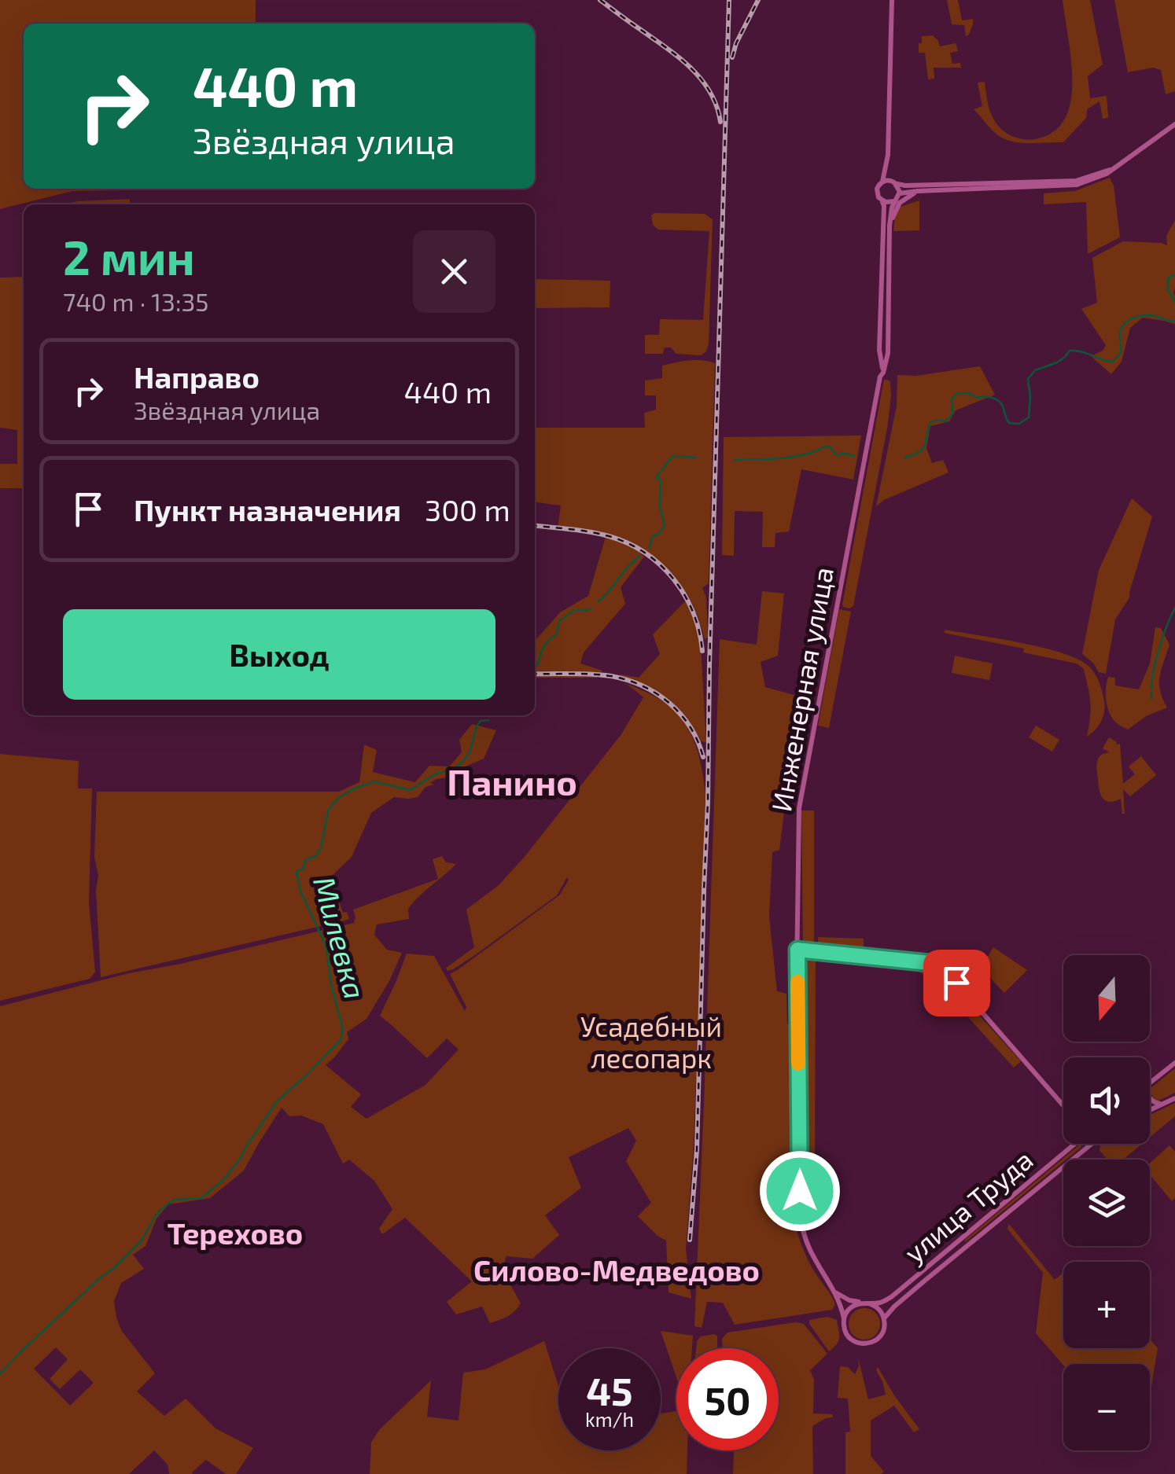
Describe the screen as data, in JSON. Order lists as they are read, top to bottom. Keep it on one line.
{"streets":{"main road":["Инженерная улица","улица Труда"]},"crossings":[["Инженерная улица","улица Труда"]],"districts":["Панино","Терехово","Силово-Медведово"],"water":["Милевка"],"parks":["Усадебный лесопарк"],"north":"bottom","page":{"turn":["440 m","Звёздная улица"],"heading":["2 мин","740 m · 13:35"],"list":[{"name":"Направо","note":"Звёздная улица","value":"440 m"},{"name":"Пункт назначения","value":"300 m"}],"buttons":"Выход","map_buttons":["+","−"],"speed":"45 km/h","limit":"50"}}
